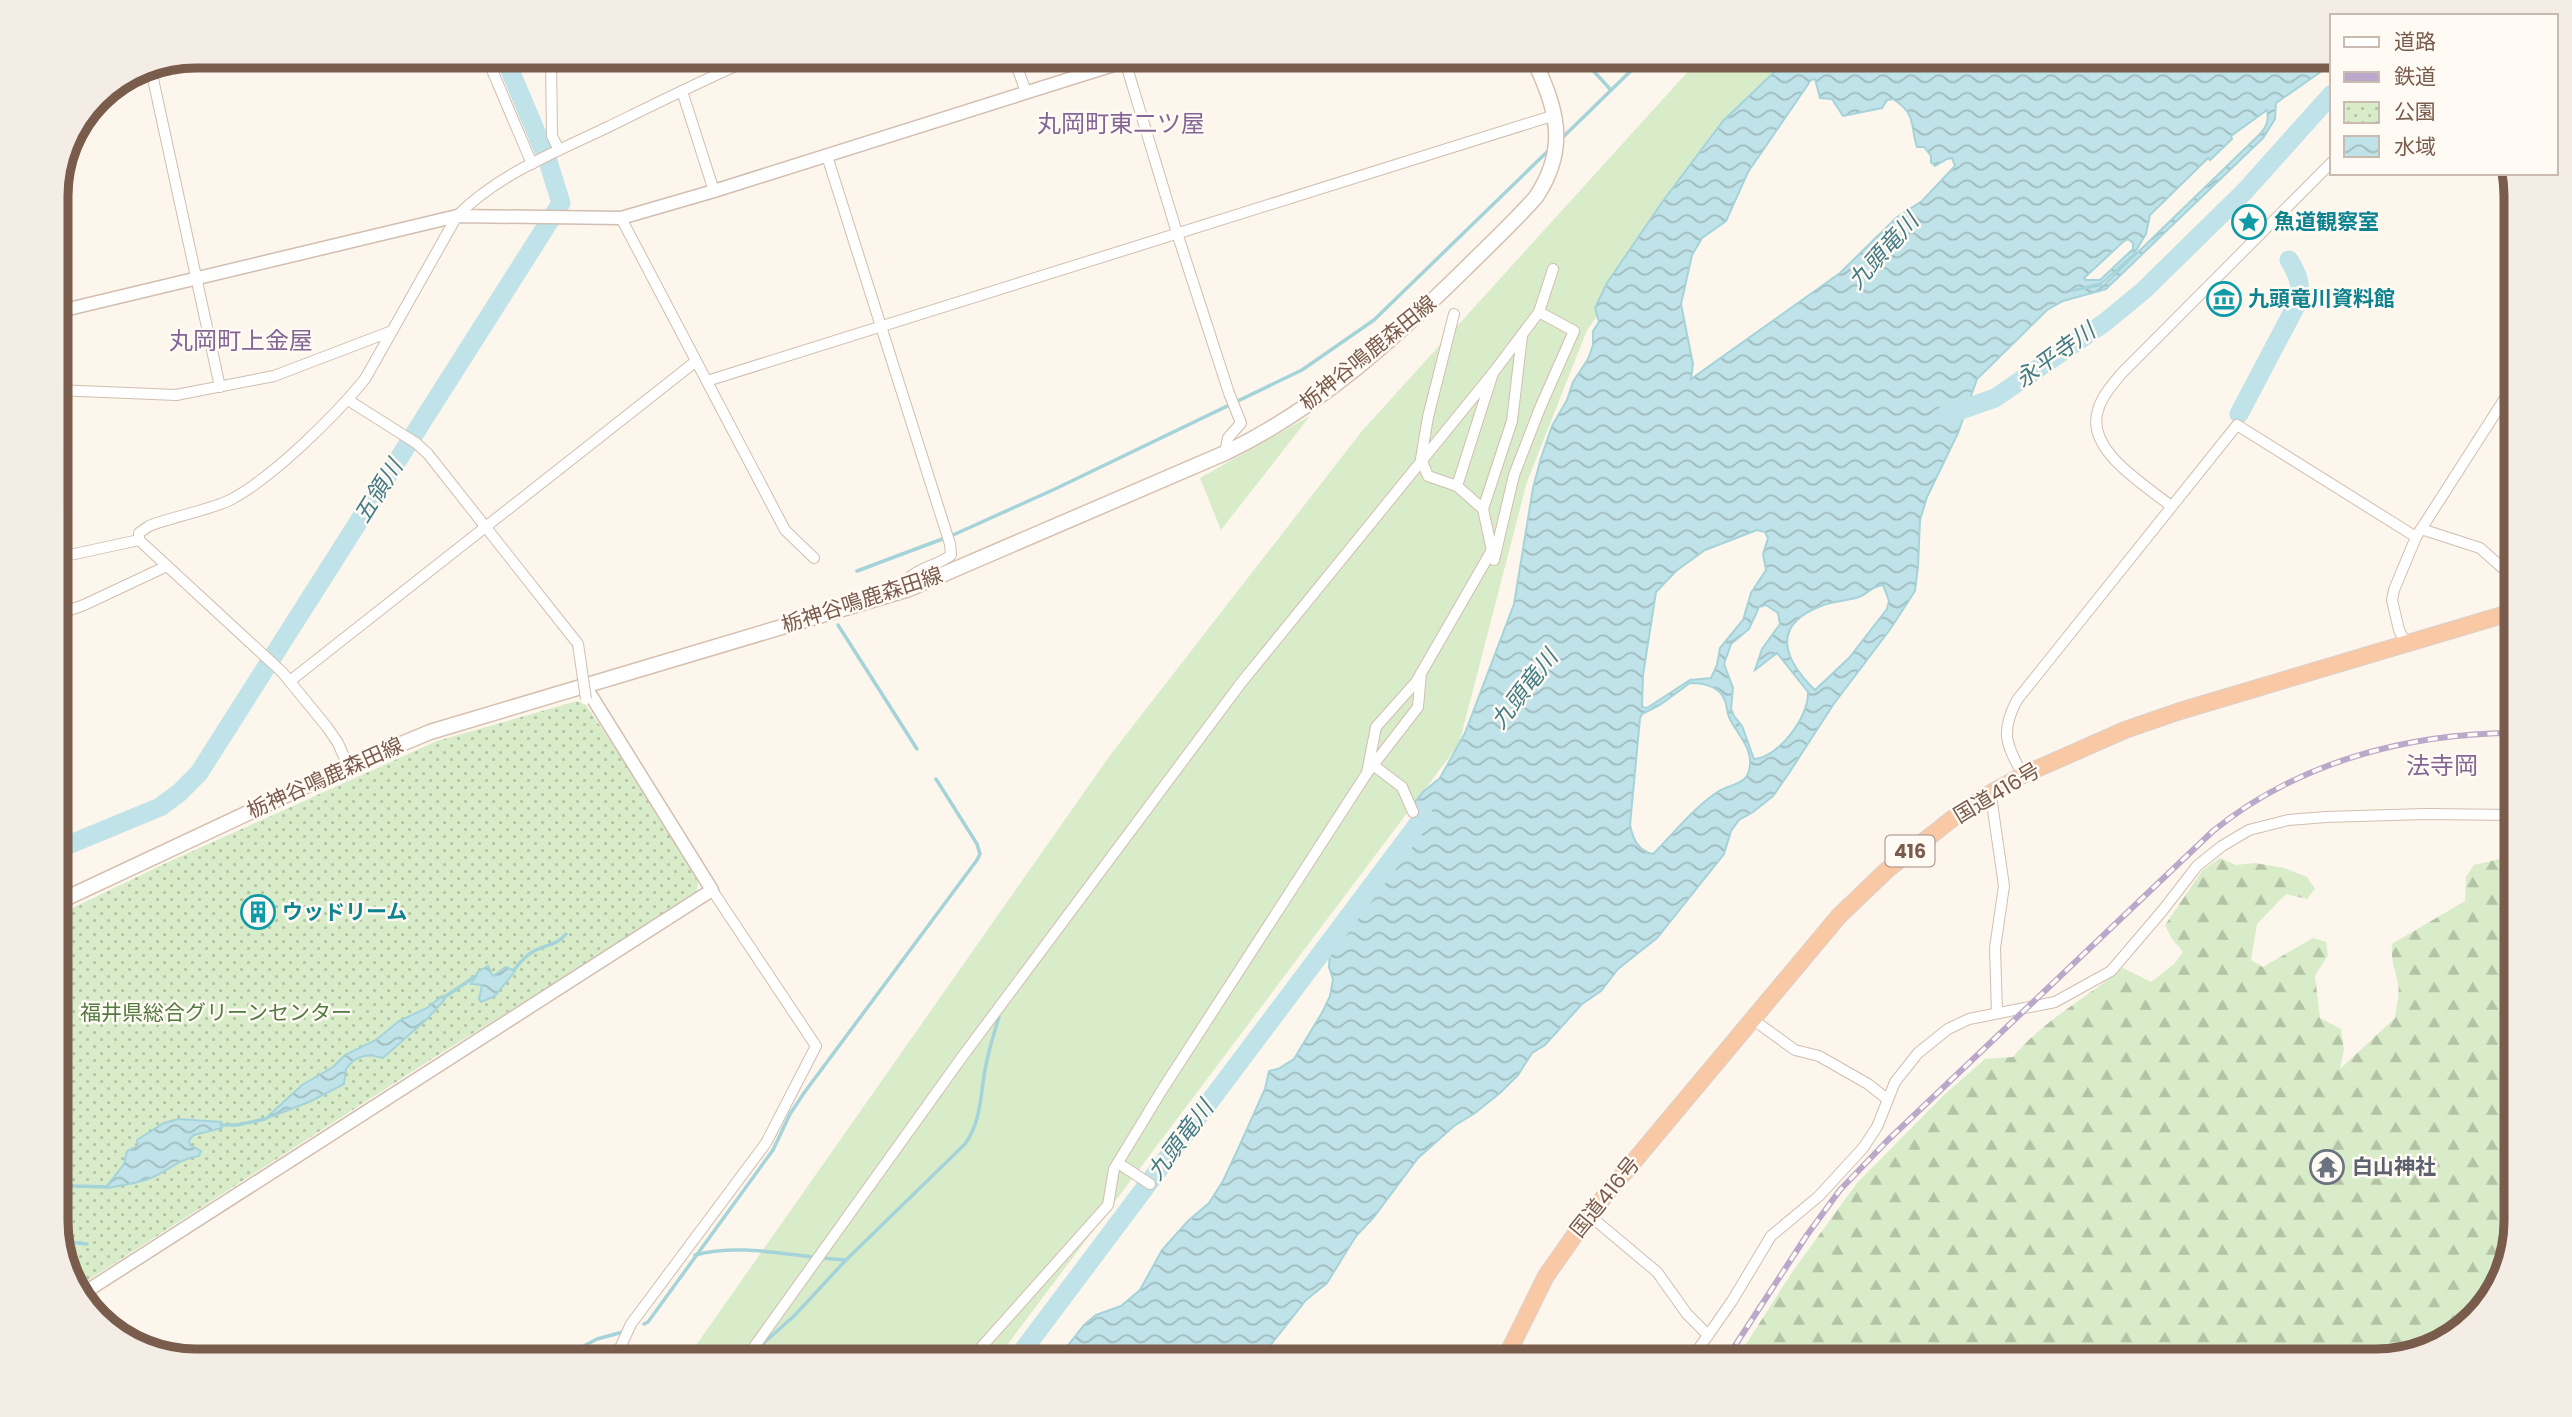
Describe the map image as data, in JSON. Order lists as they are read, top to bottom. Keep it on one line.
{"streets":{"highway":["国道416号","416"],"main road":["栃神谷鳴鹿森田線"]},"districts":["丸岡町東二ツ屋","丸岡町上金屋","法寺岡"],"water":["九頭竜川","永平寺川","五領川"],"parks":["福井県総合グリーンセンター"],"places":{"place":["魚道観察室"],"museum":["九頭竜川資料館"],"building":["ウッドリーム"],"temple":["白山神社"]},"legend":["道路","鉄道","公園","水域"]}
